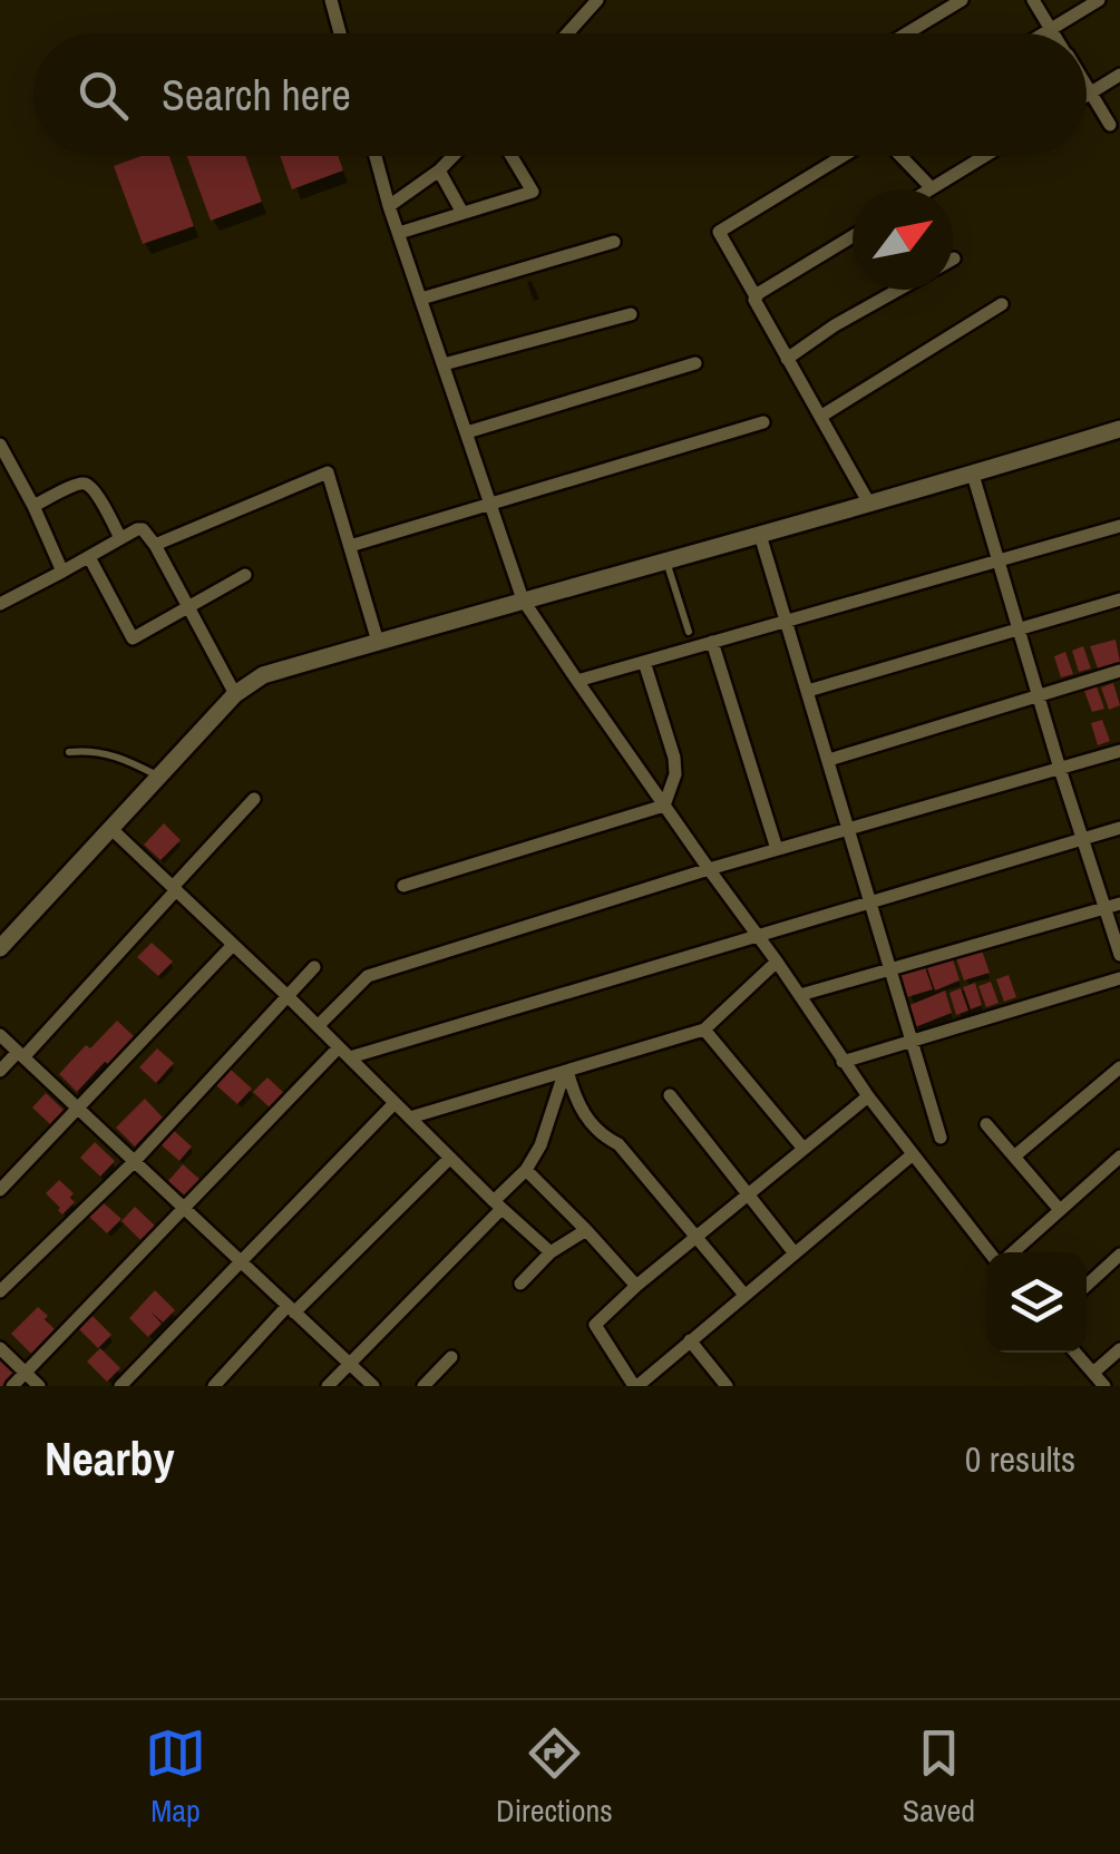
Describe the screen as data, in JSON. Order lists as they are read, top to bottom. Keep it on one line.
{"north":"top right","page":{"search":"Search here","heading":["Nearby","0 results"],"nav":["Map","Directions","Saved"]}}
